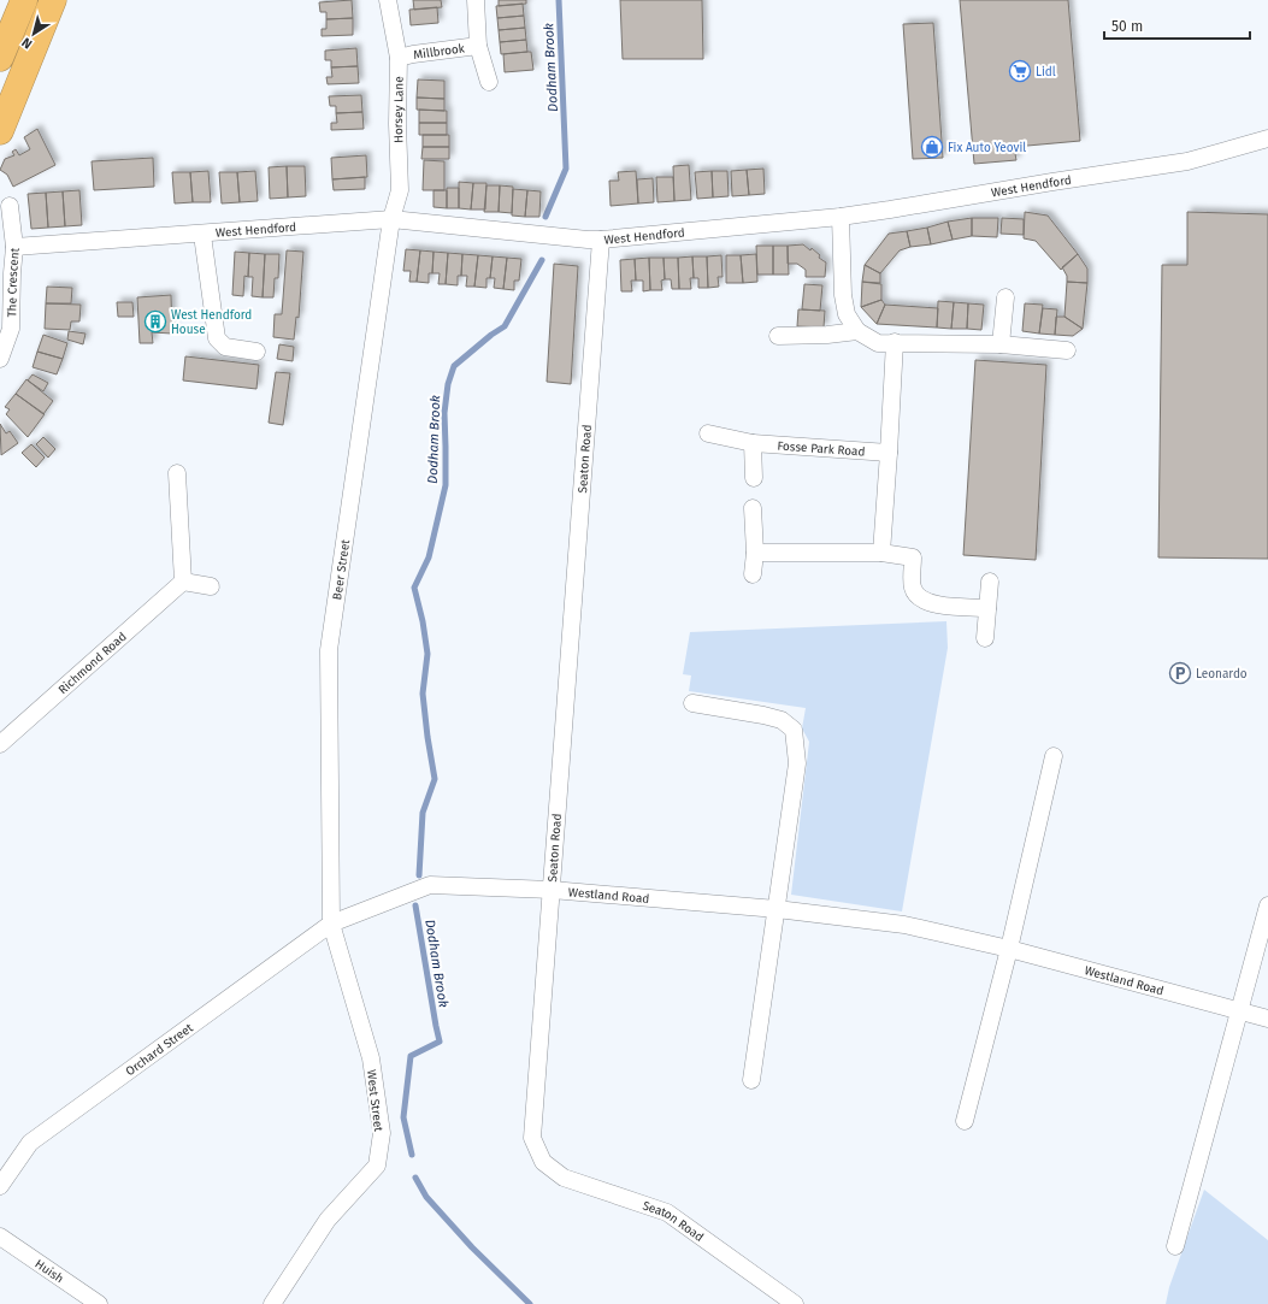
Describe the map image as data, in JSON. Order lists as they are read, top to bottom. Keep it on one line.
{"streets":{"street":["Millbrook","Horsey Lane","West Hendford","The Crescent","Fosse Park Road","Seaton Road","Beer Street","Richmond Road","Westland Road","Orchard Street","West Street","Huish"]},"crossings":[["Millbrook","Horsey Lane"],["Horsey Lane","West Hendford"],["Horsey Lane","Beer Street"],["West Hendford","The Crescent"],["West Hendford","Seaton Road"],["West Hendford","Beer Street"],["Seaton Road","Westland Road"],["Beer Street","Westland Road"],["Beer Street","Orchard Street"],["Beer Street","West Street"],["Westland Road","Orchard Street"],["Westland Road","West Street"],["Orchard Street","West Street"]],"water":["Dodham Brook"],"places":{"supermarket":["Lidl"],"shop":["Fix Auto Yeovil"],"building":["West Hendford House"],"parking":["Leonardo"]},"scale_bar":"50 m","north":"bottom left"}
